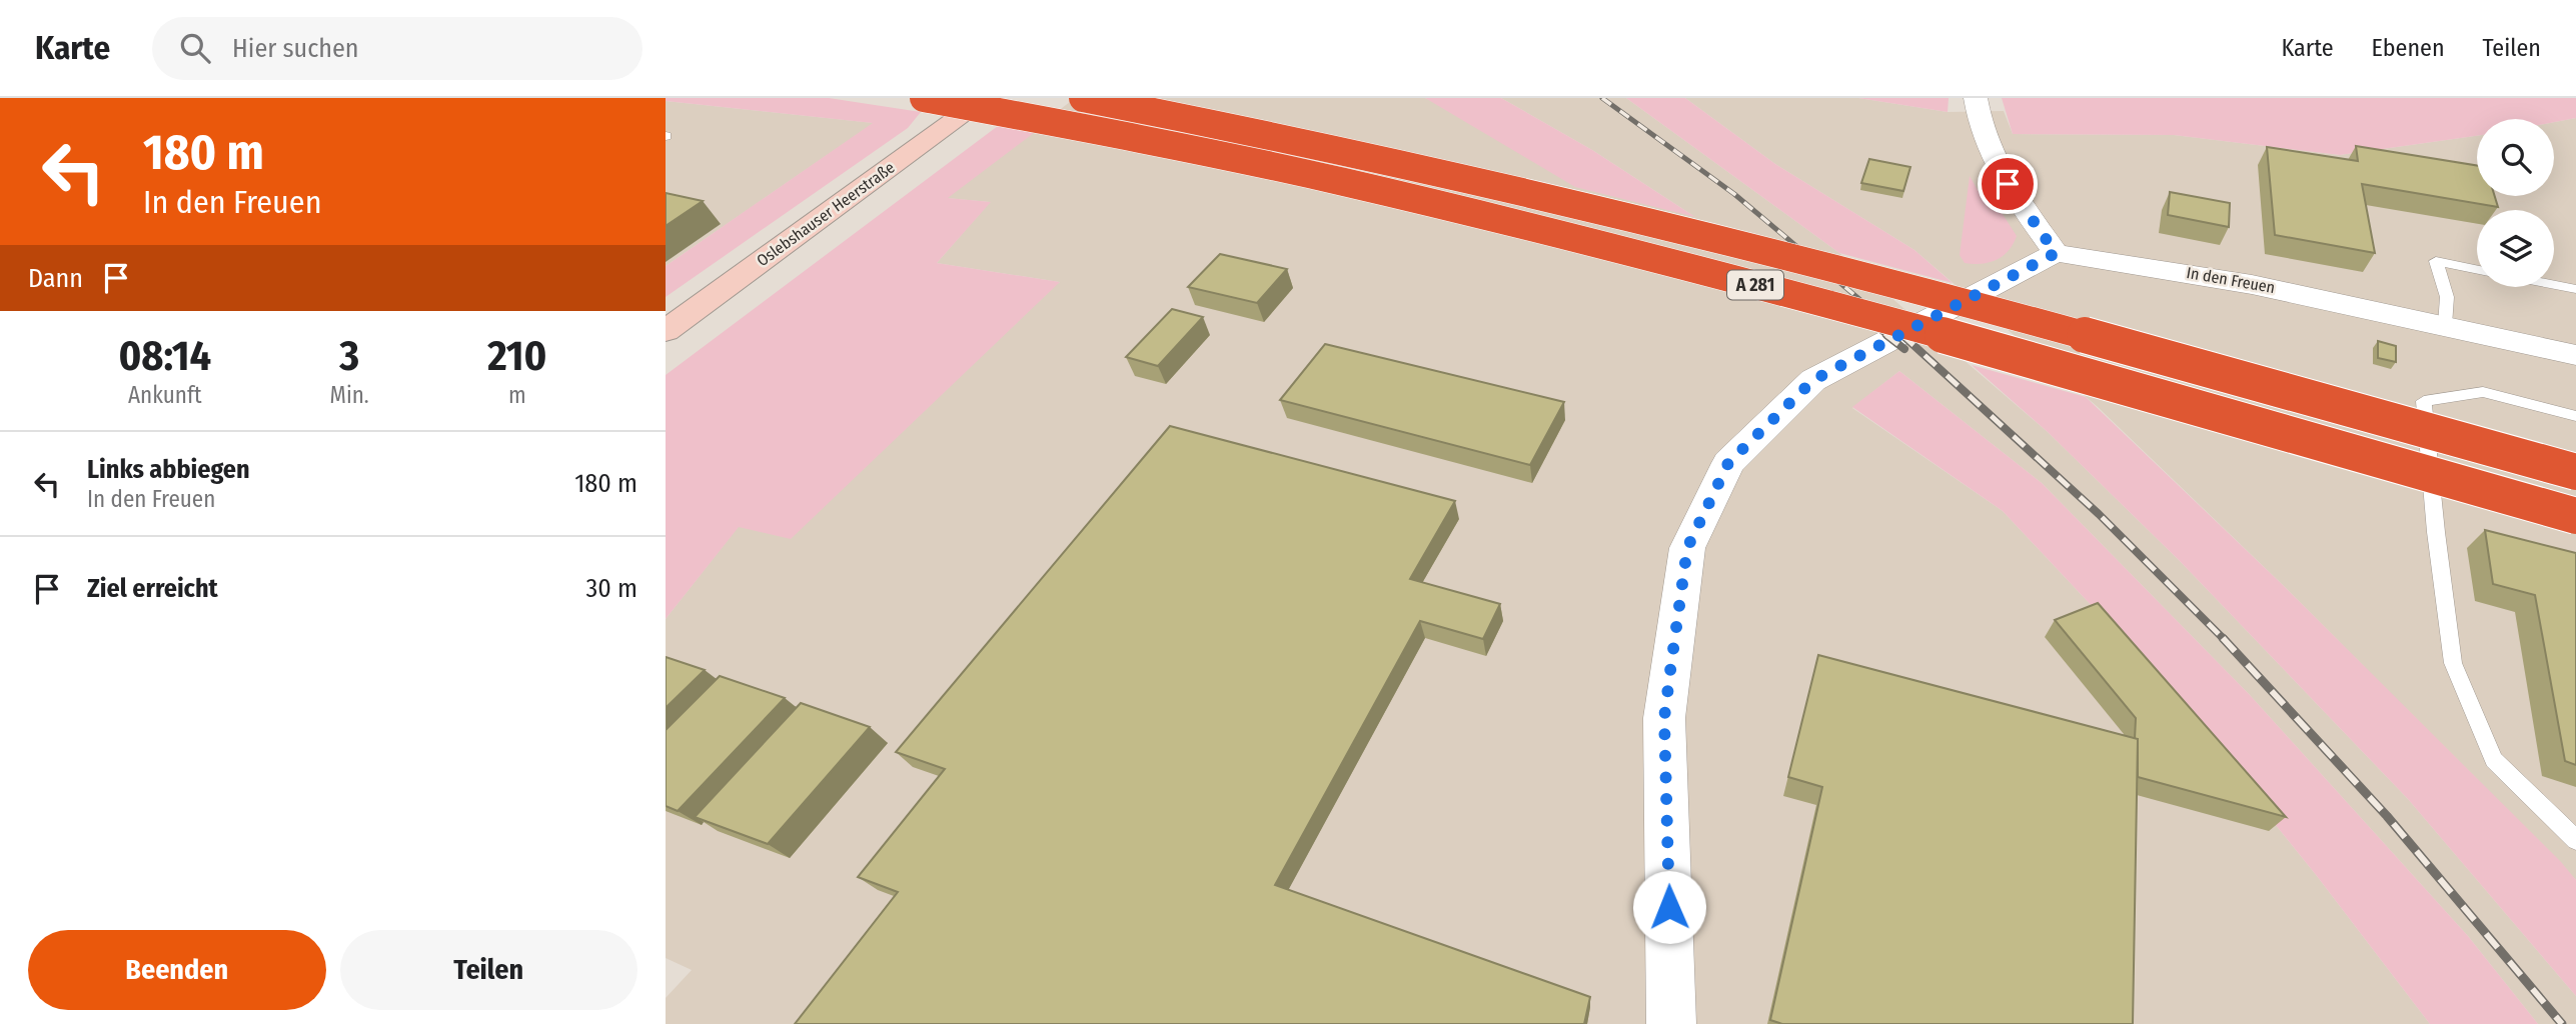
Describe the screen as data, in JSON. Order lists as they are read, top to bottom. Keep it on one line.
{"streets":{"highway":["A 281"],"main road":["Oslebshauser Heerstraße"],"street":["In den Freuen"]},"page":{"header":"Karte","search":"Hier suchen","nav":["Karte","Ebenen","Teilen"],"turn":["180 m","In den Freuen"],"then":"Dann","eta":["08:14","Ankunft","3","Min.","210","m"],"list":[{"name":"Links abbiegen","note":"In den Freuen","value":"180 m"},{"name":"Ziel erreicht","value":"30 m"}],"buttons":["Beenden","Teilen"]}}
